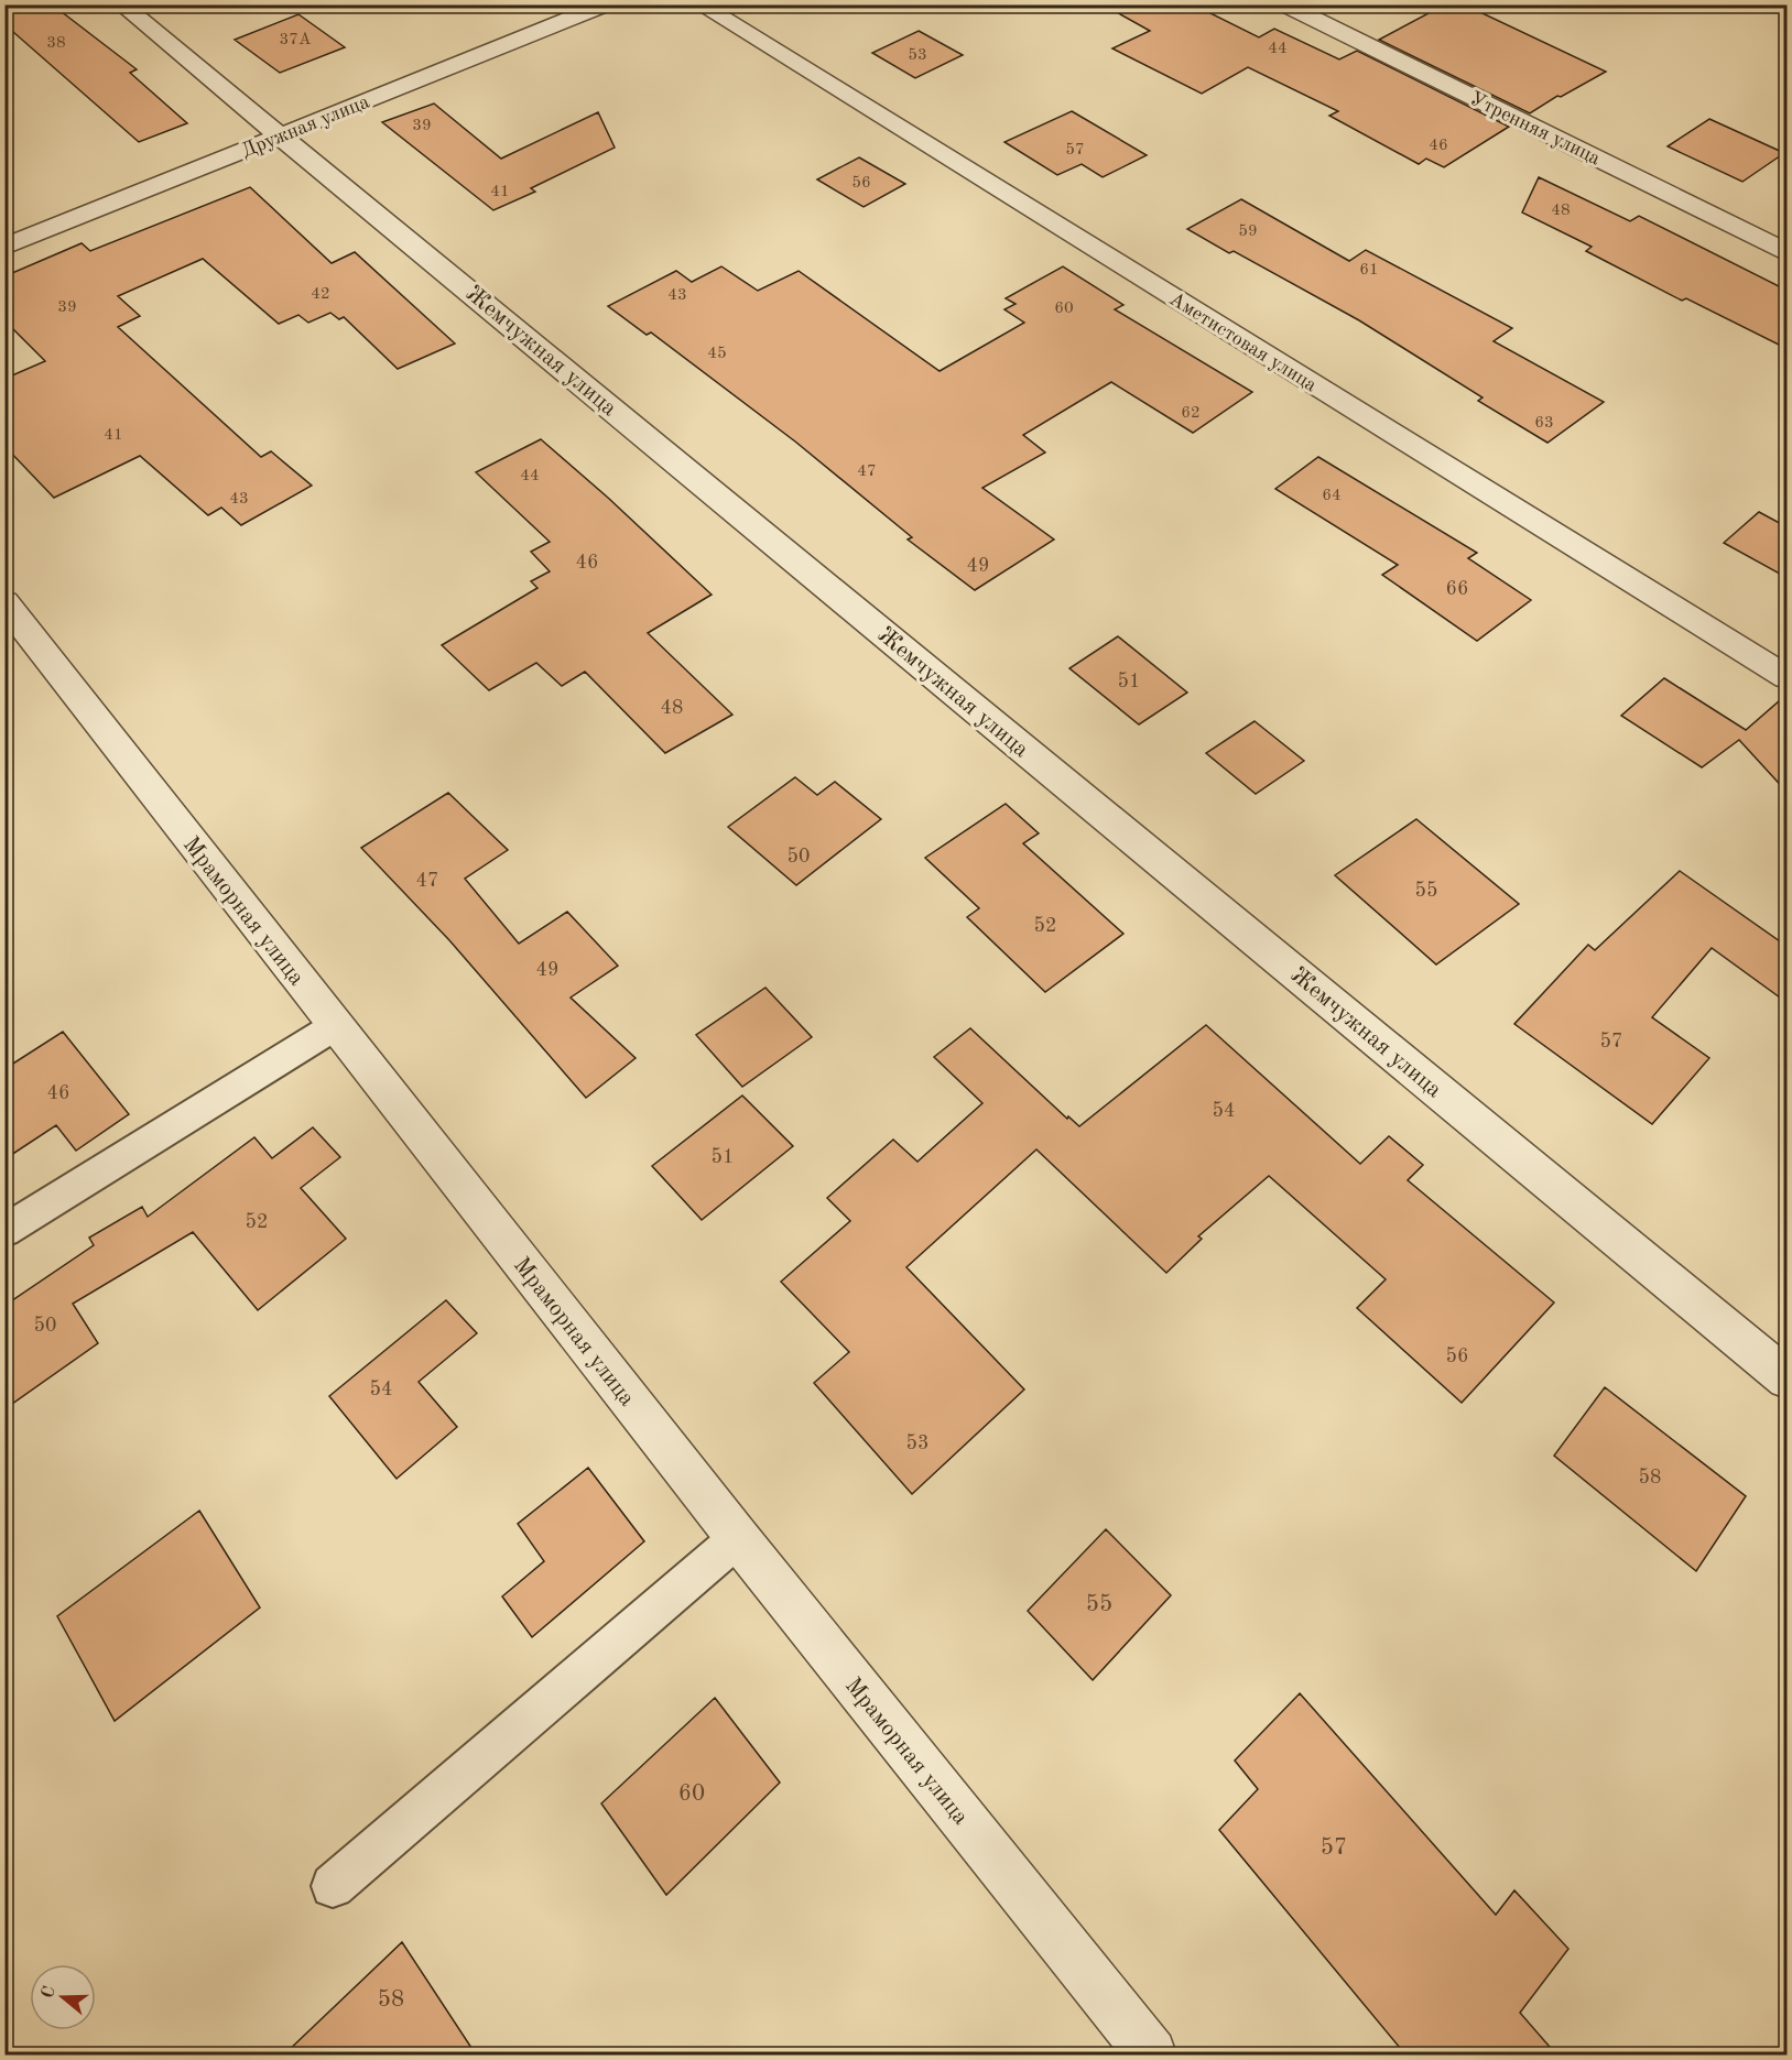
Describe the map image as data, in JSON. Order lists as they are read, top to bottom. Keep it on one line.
{"streets":{"street":["Дружная улица","Утренняя улица","Аметистовая улица","Жемчужная улица","Мраморная улица"]},"crossings":[["Дружная улица","Жемчужная улица"]],"house_numbers":["37А","38","44","53","39","46","57","56","41","48","59","61","42","43","39","60","45","62","63","41","47","44","64","43","46","49","66","51","48","50","47","55","52","49","57","46","54","51","52","50","56","54","53","58","55","60","57","58"],"north":"left"}
